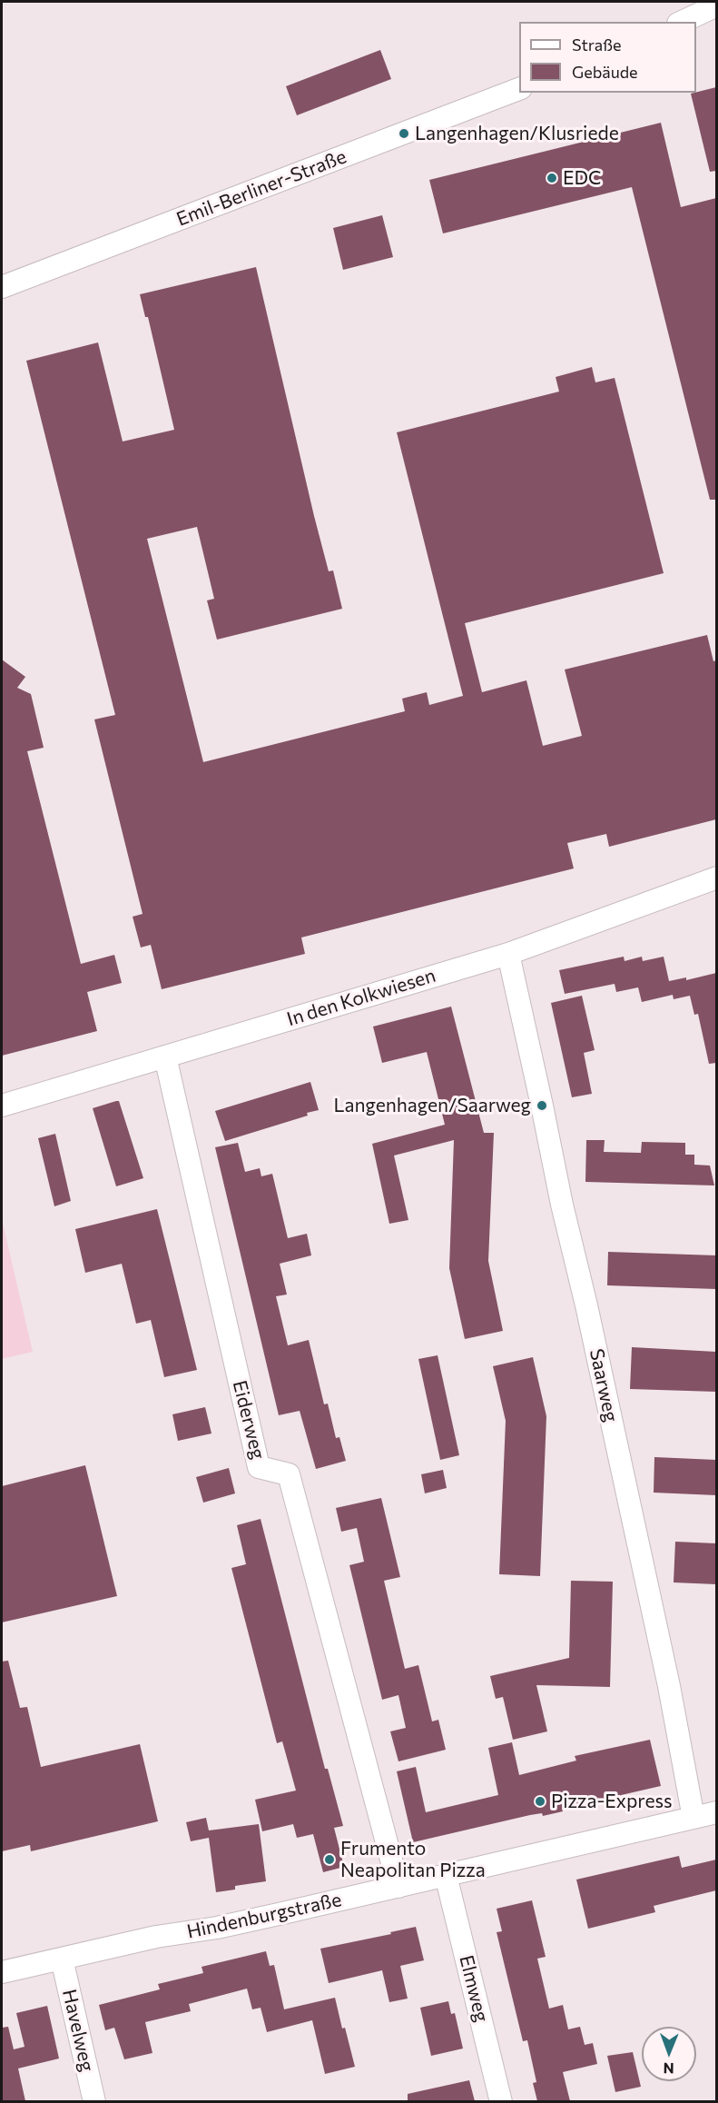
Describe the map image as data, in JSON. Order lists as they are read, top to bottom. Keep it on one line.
{"streets":{"street":["Emil-Berliner-Straße","In den Kolkwiesen","Saarweg","Eiderweg","Hindenburgstraße","Elmweg","Havelweg"]},"crossings":[["In den Kolkwiesen","Saarweg"],["In den Kolkwiesen","Eiderweg"],["Saarweg","Hindenburgstraße"],["Eiderweg","Hindenburgstraße"],["Hindenburgstraße","Elmweg"],["Hindenburgstraße","Havelweg"]],"places":["Langenhagen/Klusriede","EDC","Langenhagen/Saarweg","Pizza-Express","Frumento Neapolitan Pizza"],"legend":["Straße","Gebäude"],"north":"bottom"}
